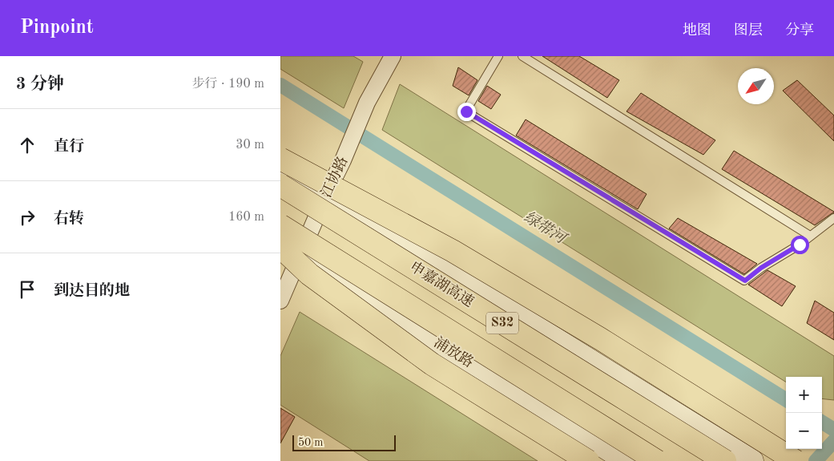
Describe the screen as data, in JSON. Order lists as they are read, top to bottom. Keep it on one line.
{"streets":{"highway":["申嘉湖高速","S32"],"main road":["浦放路"],"street":["江协路"]},"crossings":[["江协路","浦放路"]],"water":["绿带河"],"scale_bar":"50 m","north":"bottom left","page":{"header":"Pinpoint","nav":["地图","图层","分享"],"heading":["3 分钟","步行 · 190 m"],"list":[["直行","30 m"],["右转","160 m"],"到达目的地"],"map_buttons":["+","−"],"scale":"50 m"}}
